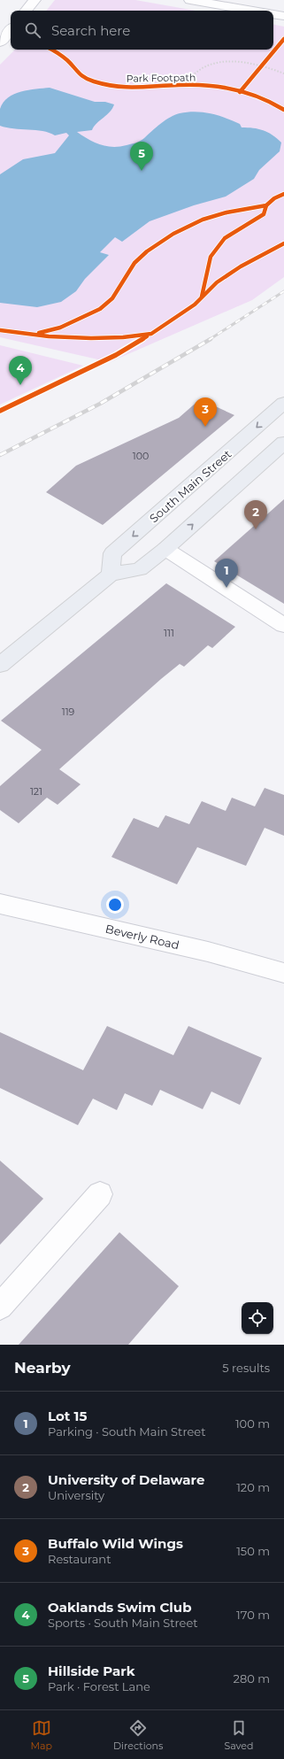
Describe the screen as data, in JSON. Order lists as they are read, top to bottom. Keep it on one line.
{"streets":{"main road":["South Main Street"],"street":["Beverly Road"],"cycle path":["Park Footpath"]},"house_numbers":["100","111","119","121"],"page":{"search":"Search here","pins":["5","4","3","2","1"],"heading":["Nearby","5 results"],"list":[{"mark":"1","name":"Lot 15","note":"Parking · South Main Street","value":"100 m"},{"mark":"2","name":"University of Delaware","note":"University","value":"120 m"},{"mark":"3","name":"Buffalo Wild Wings","note":"Restaurant","value":"150 m"},{"mark":"4","name":"Oaklands Swim Club","note":"Sports · South Main Street","value":"170 m"},{"mark":"5","name":"Hillside Park","note":"Park · Forest Lane","value":"280 m"}],"nav":["Map","Directions","Saved"]}}
